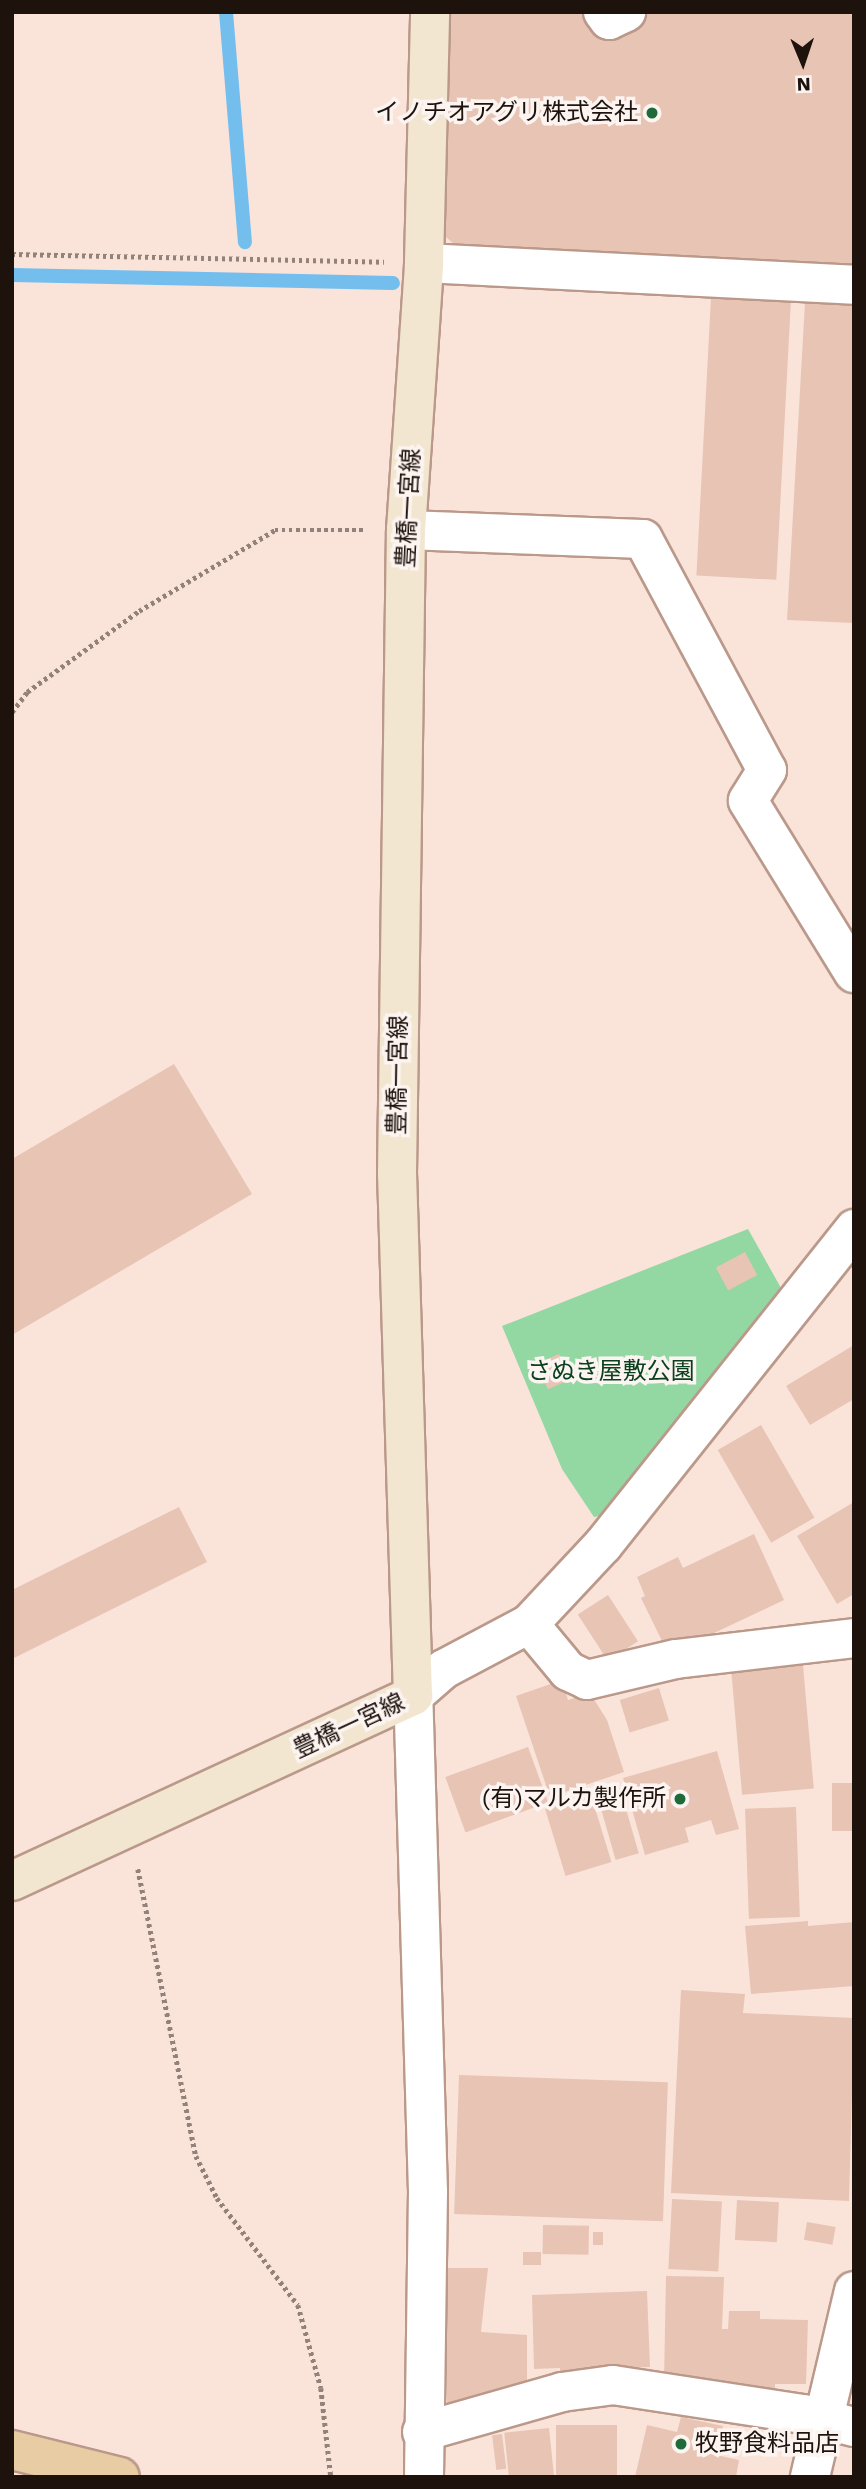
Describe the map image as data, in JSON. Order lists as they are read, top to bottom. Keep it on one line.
{"streets":{"main road":["豊橋一宮線"]},"parks":["さぬき屋敷公園"],"places":["イノチオアグリ株式会社","(有)マルカ製作所","牧野食料品店"],"north":"bottom"}
